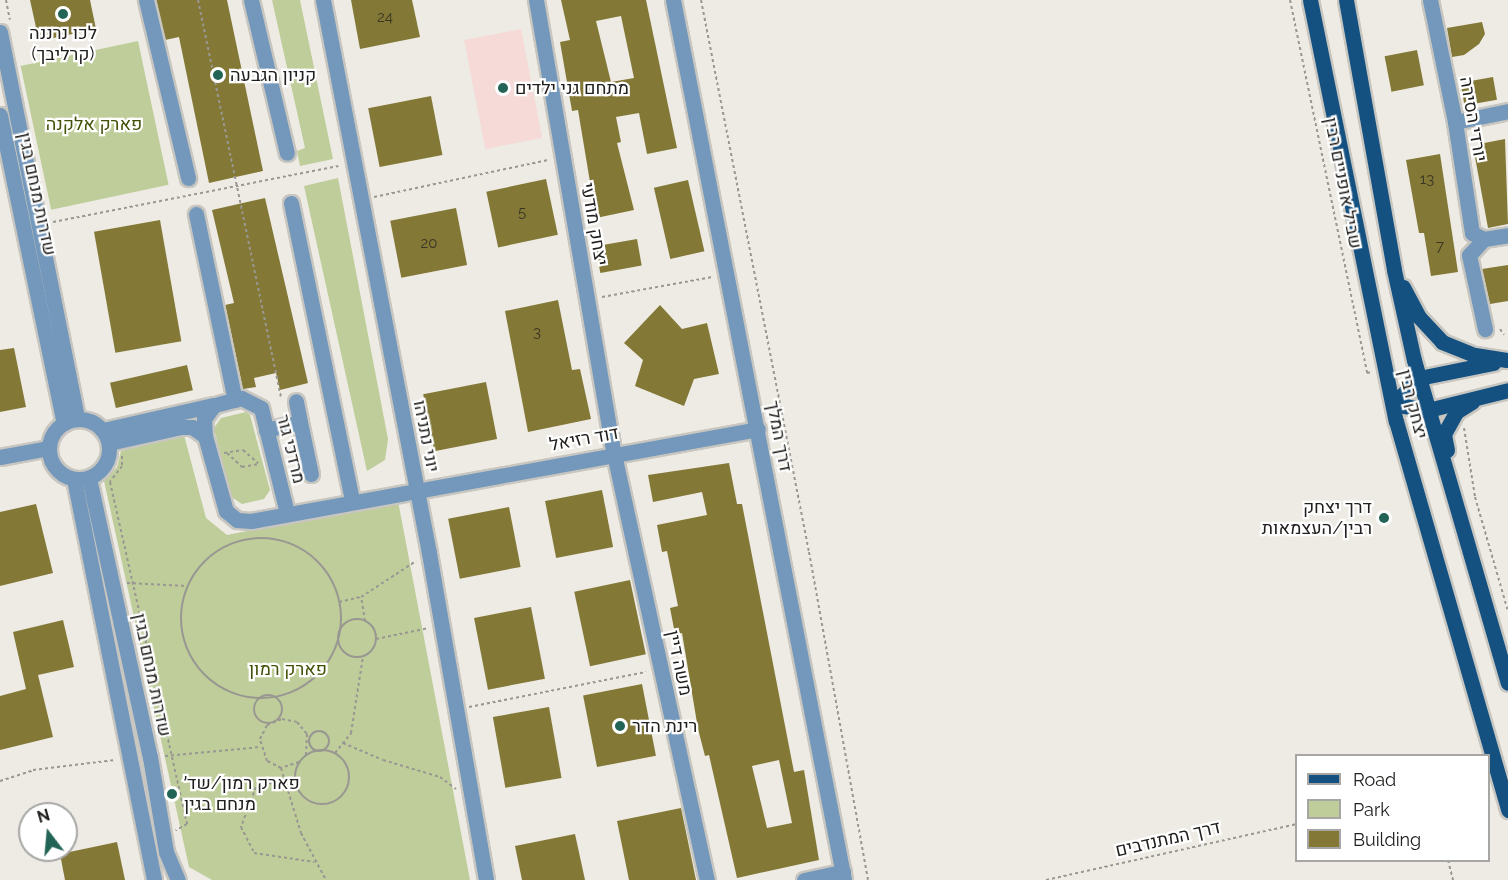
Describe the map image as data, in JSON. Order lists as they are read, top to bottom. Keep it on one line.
{"streets":{"main road":["יצחק רבין"],"street":["יורדי הסירה","שדרות מנחם בגין","יצחק מודעי","יוני נתניהו","דרך המלך","דוד רזיאל","מרדכי גור","משה דיין"],"path":["שביל אופניים רבין","דרך המתנדבים"]},"crossings":[["יצחק מודעי","דוד רזיאל"],["יצחק מודעי","משה דיין"],["יוני נתניהו","דוד רזיאל"],["יוני נתניהו","מרדכי גור"],["דרך המלך","דוד רזיאל"],["דוד רזיאל","מרדכי גור"],["דוד רזיאל","משה דיין"]],"parks":["פארק אלקנה","פארק רמון"],"places":["לכו נרננה (קרליבך)","קניון הגבעה","מתחם גני ילדים","דרך יצחק רבין/העצמאות","רינת הדר","פארק רמון/שד׳ מנחם בגין"],"house_numbers":["24","13","5","20","7","3"],"legend":["Road","Park","Building"],"north":"top"}
